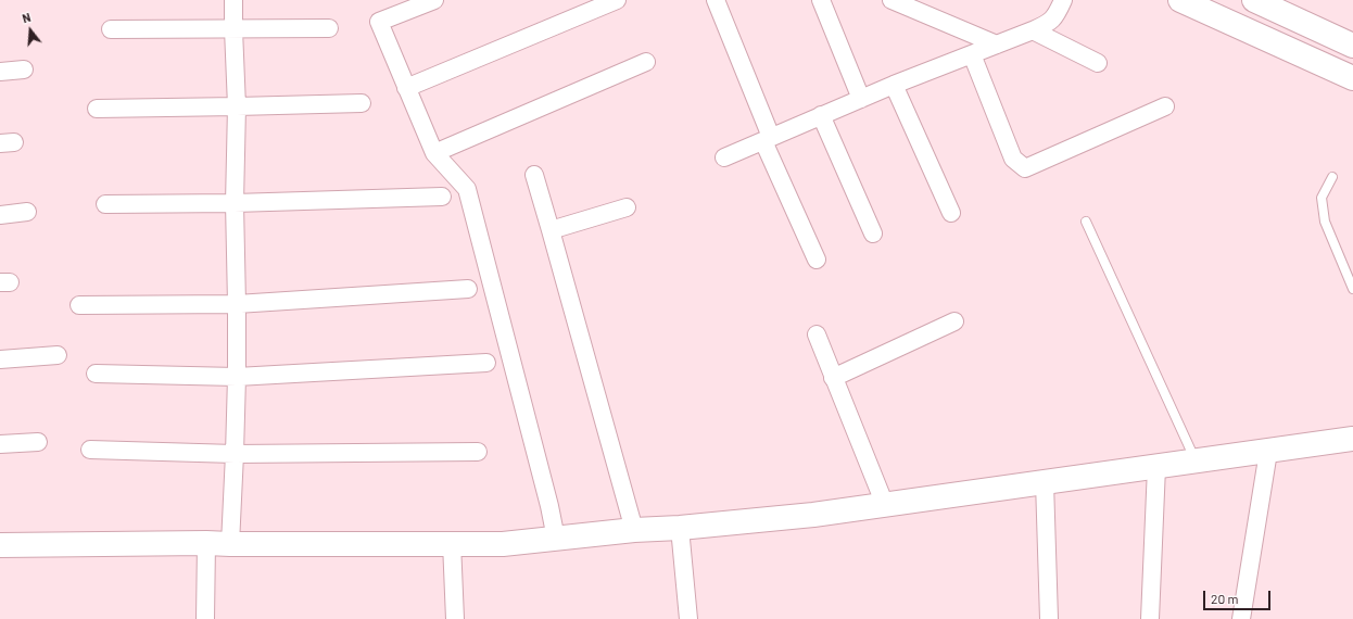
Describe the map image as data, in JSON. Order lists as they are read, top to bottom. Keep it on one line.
{"scale_bar":"20 m","north":"top"}
